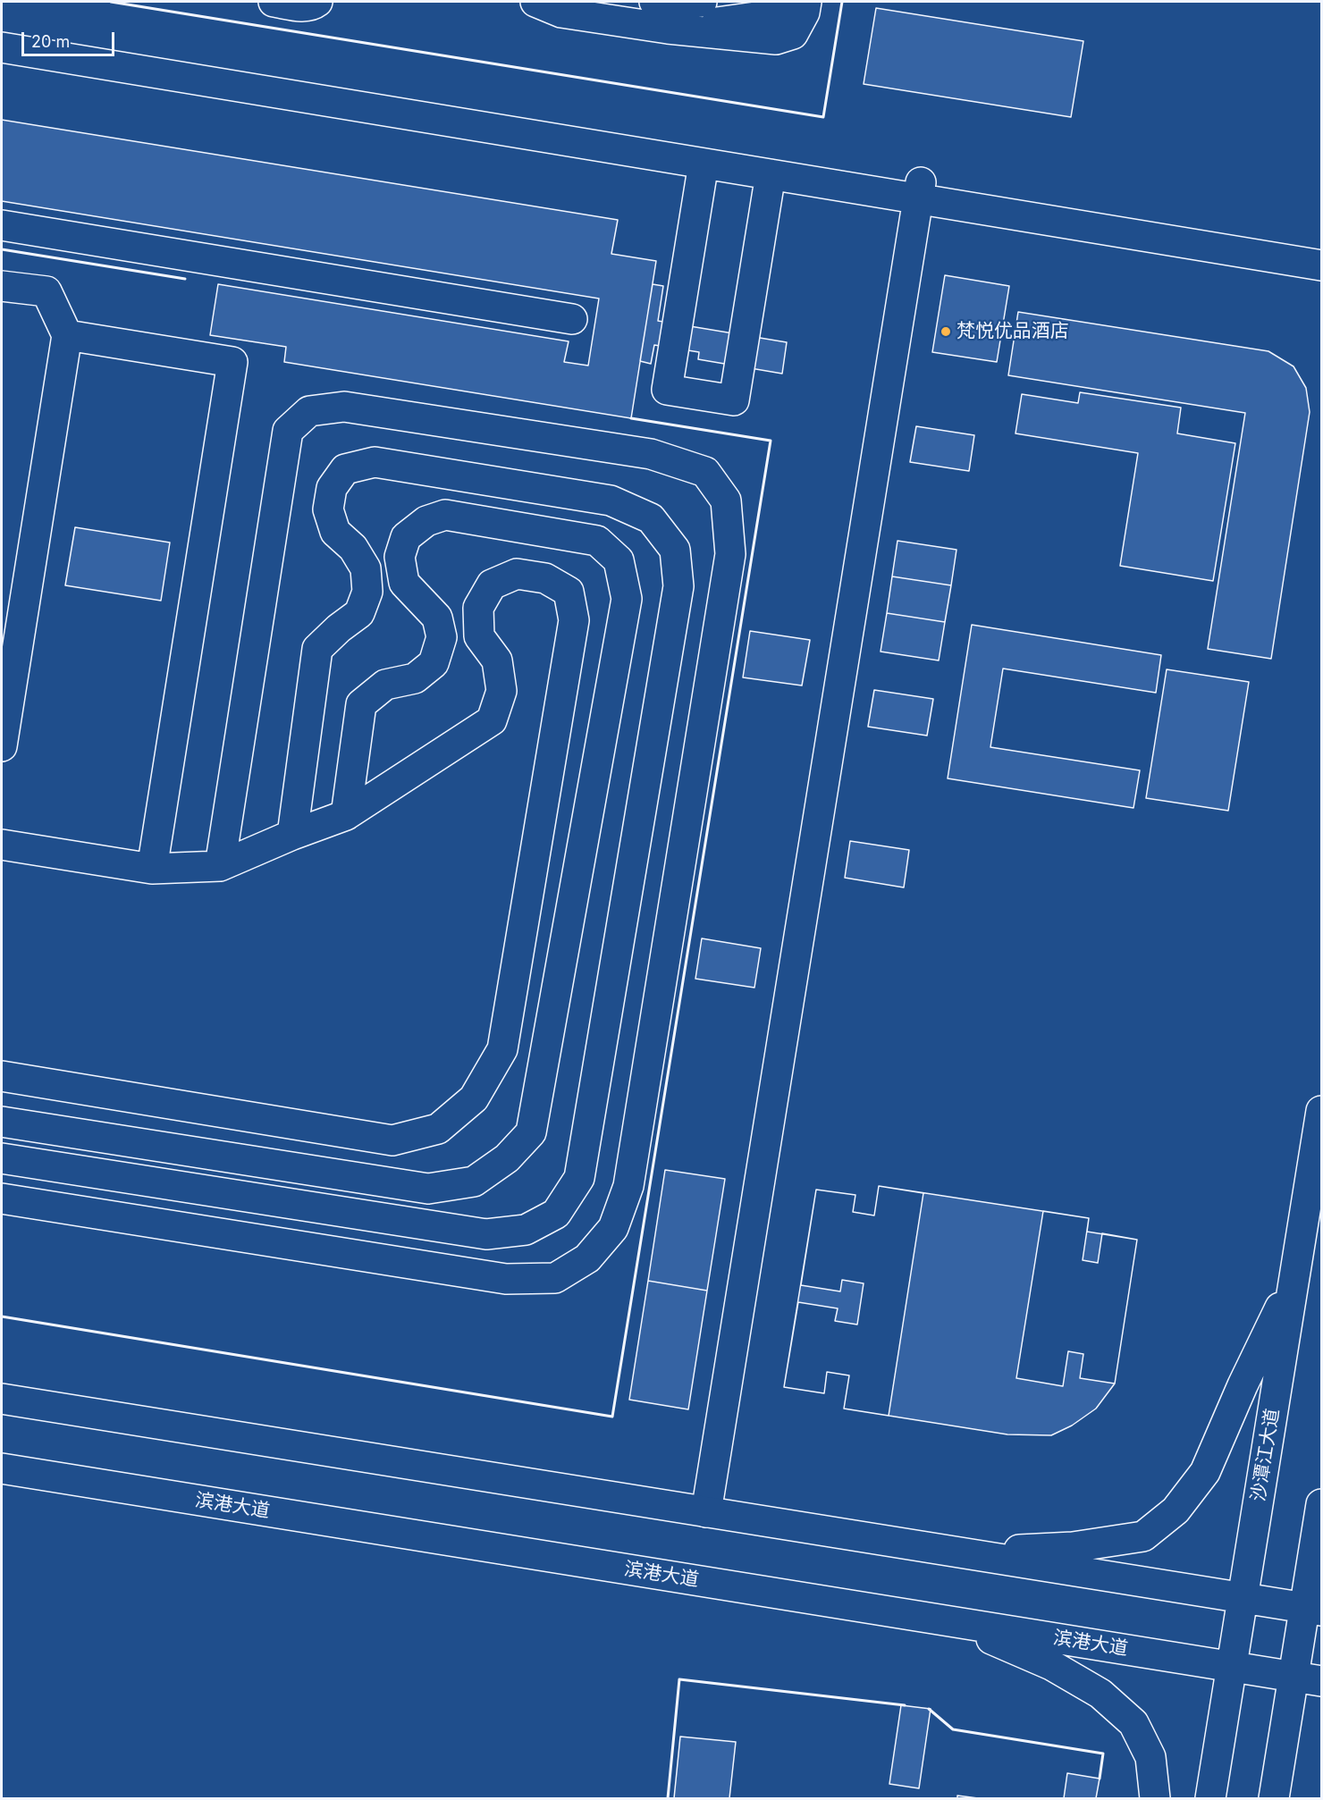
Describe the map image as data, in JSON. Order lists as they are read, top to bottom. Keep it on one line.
{"streets":{"main road":["沙潭江大道","滨港大道"]},"crossings":[["沙潭江大道","滨港大道"]],"places":["梵悦优品酒店"],"scale_bar":"20 m"}
